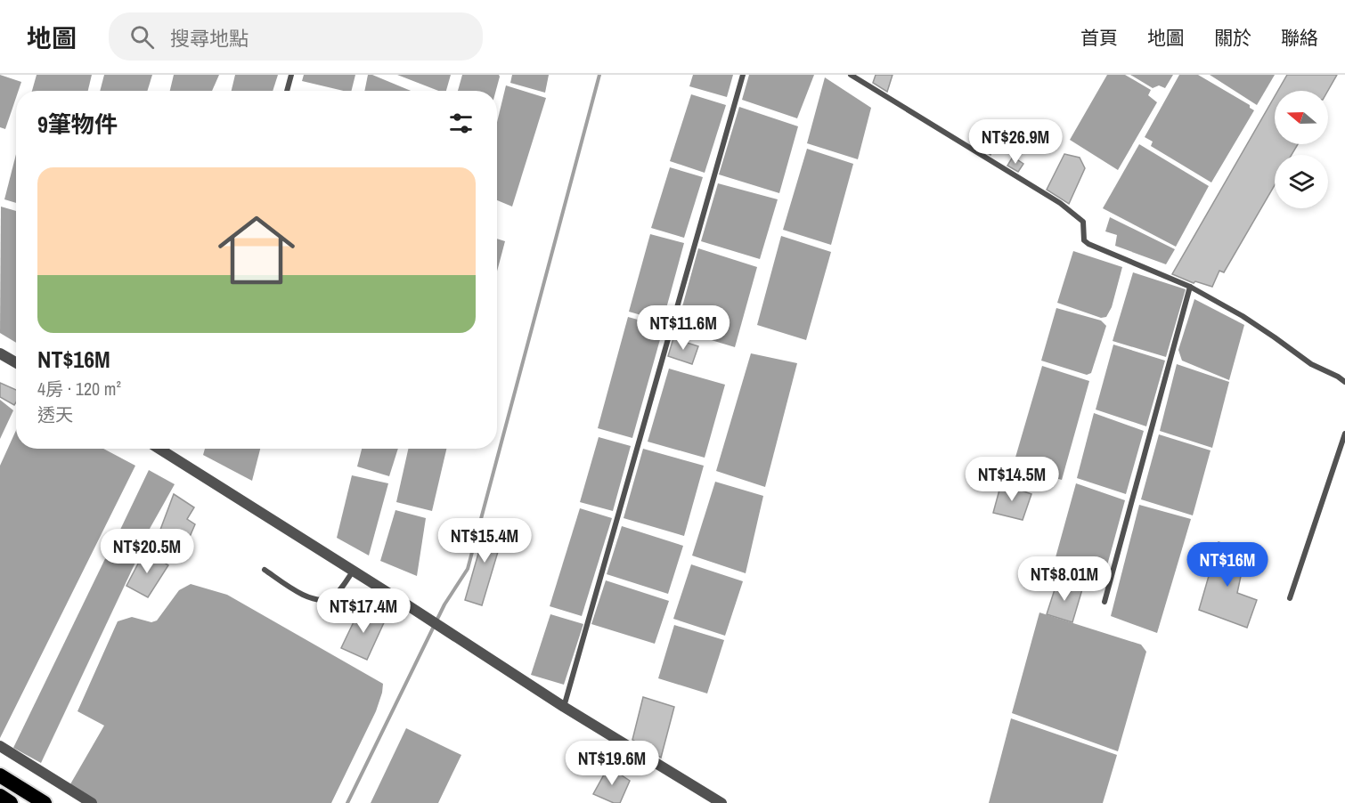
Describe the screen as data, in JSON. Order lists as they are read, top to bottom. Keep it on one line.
{"north":"left","page":{"header":"地圖","search":"搜尋地點","nav":["首頁","地圖","關於","聯絡"],"heading":"9筆物件","price":["NT$26.9M","NT$11.6M","NT$14.5M","NT$15.4M","NT$20.5M","NT$16M","NT$8.01M","NT$17.4M","NT$19.6M"],"list":[{"name":"NT$16M","note":"4房 · 120 m² · 透天"}]}}
